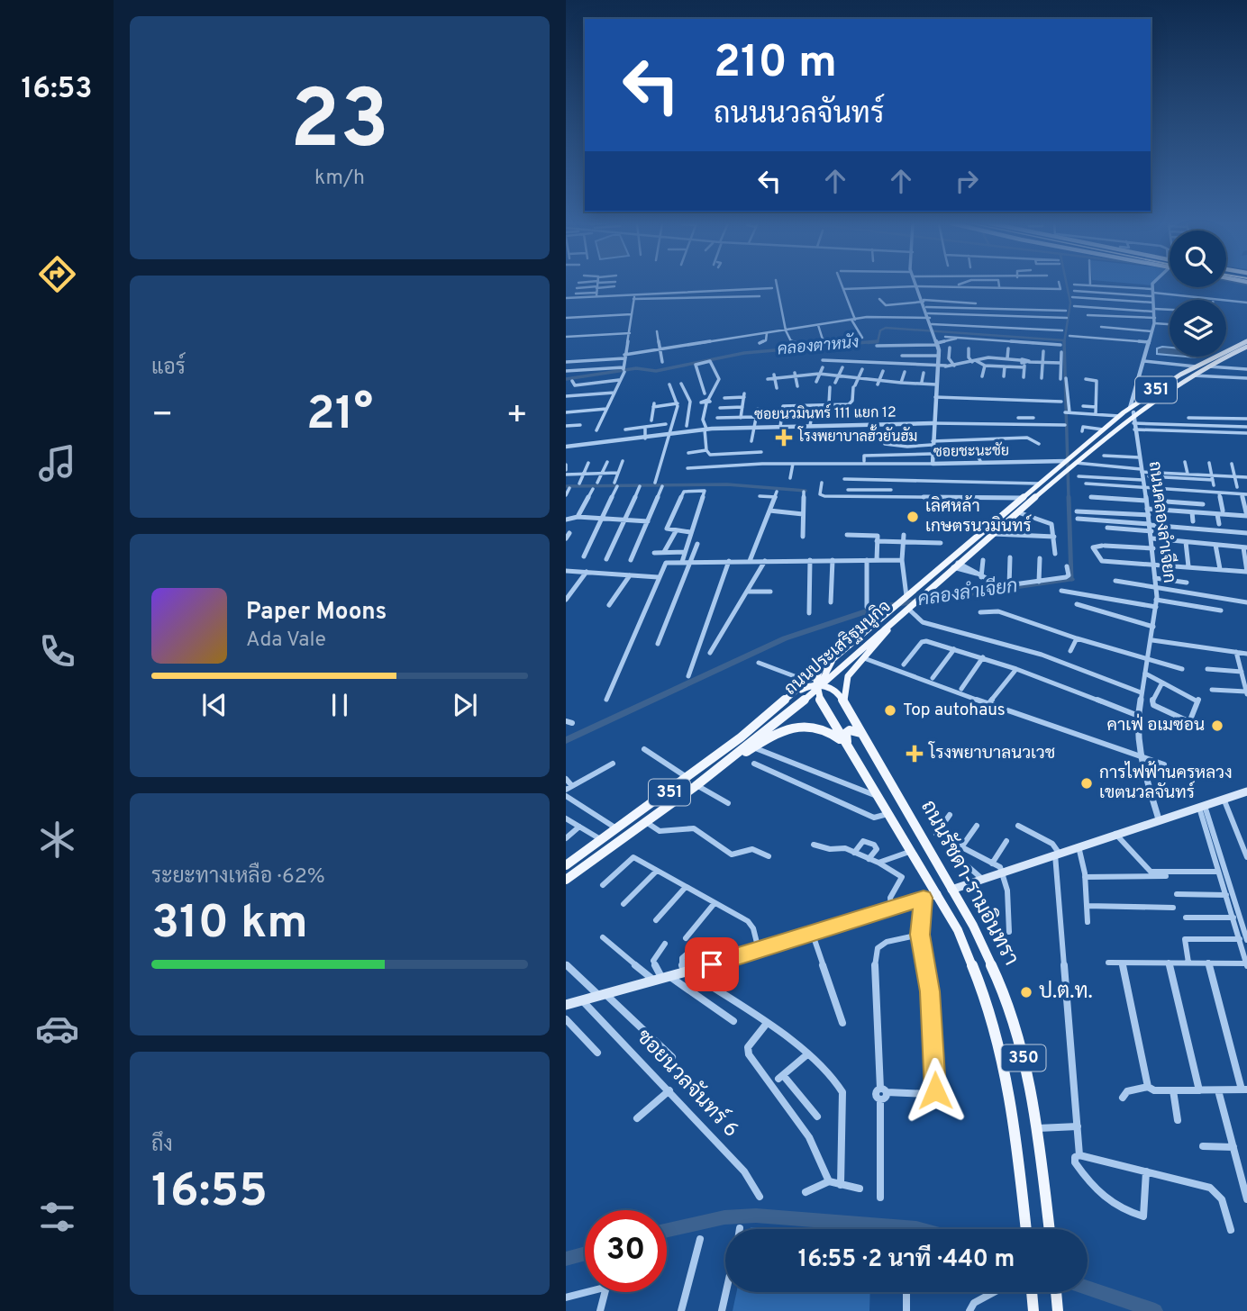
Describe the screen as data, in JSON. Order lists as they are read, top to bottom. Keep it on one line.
{"streets":{"main road":["351","ถนนประเสริฐมนูกิจ","ถนนรัชดา-รามอินทรา","350"],"street":["ซอยนวมินทร์ 111 แยก 12","ซอยชะนะชัย","ถนนคลองลำเจียก","ซอยนวลจันทร์ 6"]},"crossings":[["ซอยชะนะชัย","ถนนประเสริฐมนูกิจ"],["ถนนคลองลำเจียก","ถนนประเสริฐมนูกิจ"],["ถนนประเสริฐมนูกิจ","ถนนรัชดา-รามอินทรา"]],"water":["คลองตาหนัง","คลองลำเจียก"],"places":{"health":["โรงพยาบาลฮั้วยันฮัม","โรงพยาบาลนวเวช"],"other":["เลิศหล้า เกษตรนวมินทร์","Top autohaus","คาเฟ่ อเมซอน","การไฟฟ้านครหลวง เขตนวลจันทร์","ป.ต.ท."]},"page":{"tabs":"16:53","tile":[["23","km/h"],"แอร์",["ระยะทางเหลือ · 62%","310 km"],["ถึง","16:55"]],"turn":["210 m","ถนนนวลจันทร์"],"heat":["−","21°","+"],"song":["Paper Moons","Ada Vale"],"limit":"30","trip":"16:55 · 2 นาที · 440 m"}}
